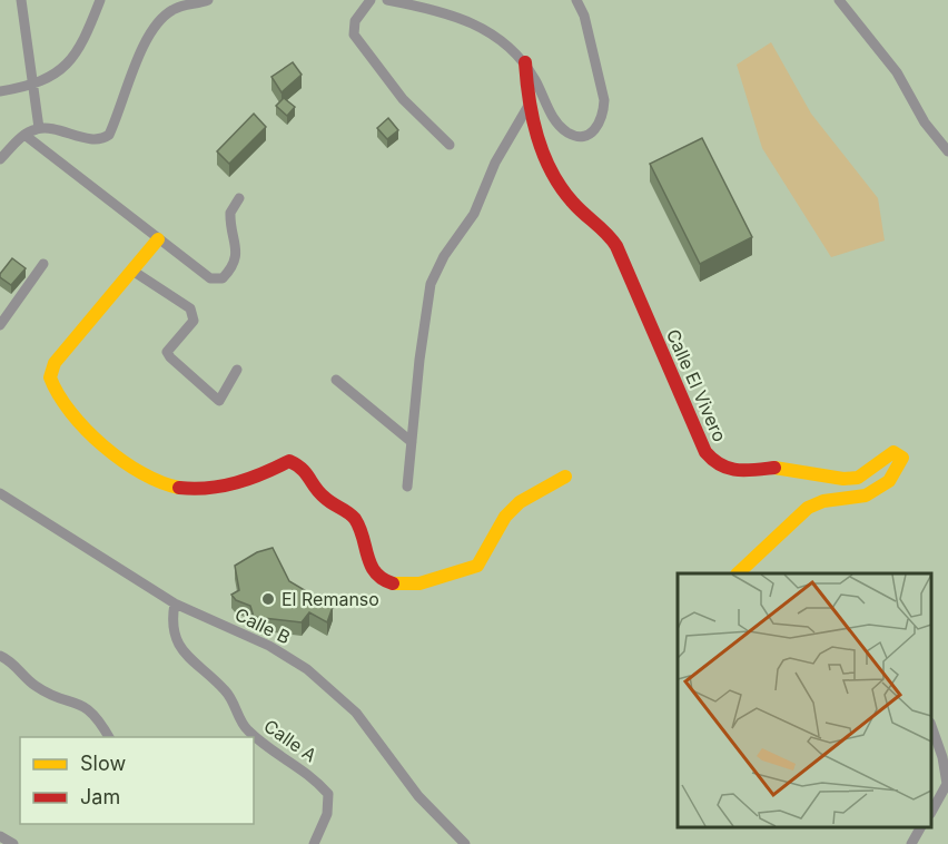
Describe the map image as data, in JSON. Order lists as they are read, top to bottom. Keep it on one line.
{"streets":{"street":["Calle El Vivero","Calle B","Calle A"]},"crossings":[["Calle B","Calle A"]],"places":["El Remanso"],"legend":["Slow","Jam"]}
